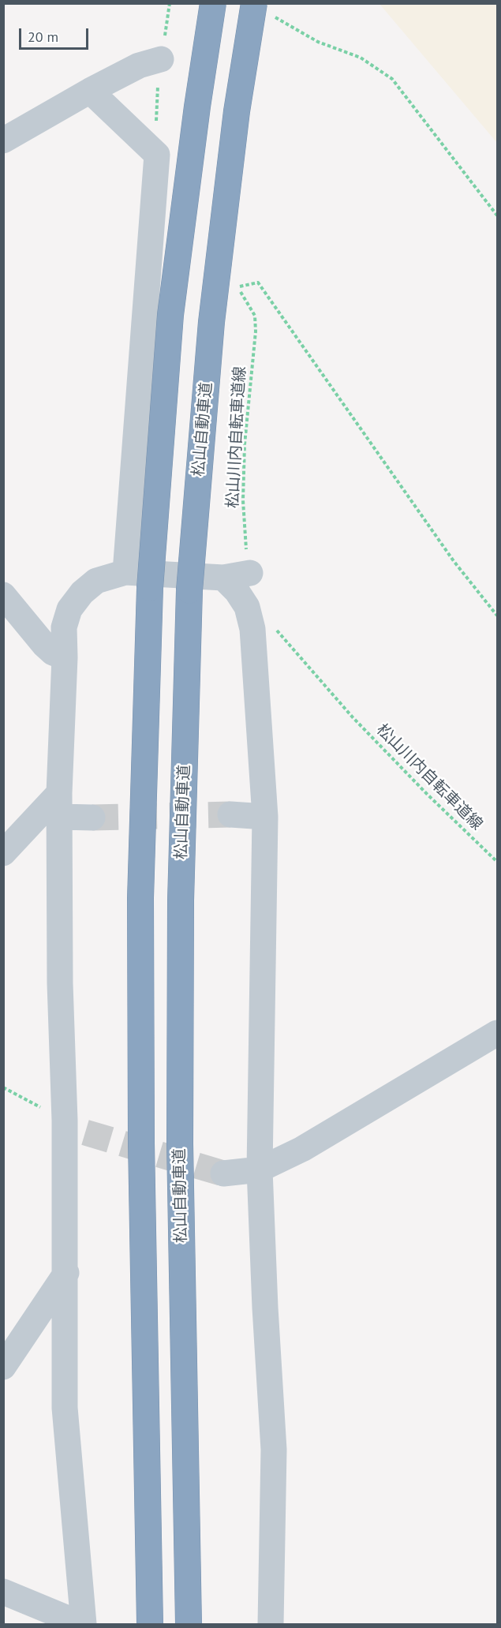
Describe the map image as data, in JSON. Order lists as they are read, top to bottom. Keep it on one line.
{"streets":{"highway":["松山自動車道"],"path":["松山川内自転車道線"]},"scale_bar":"20 m"}
